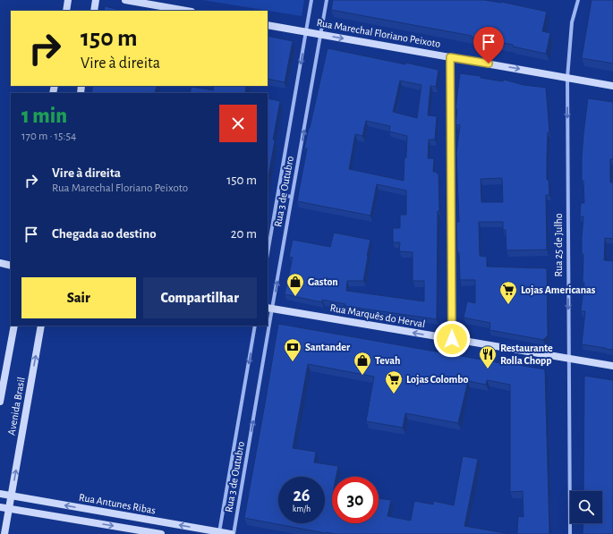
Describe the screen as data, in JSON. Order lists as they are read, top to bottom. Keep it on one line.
{"streets":{"street":["Rua Marechal Floriano Peixoto","Rua 3 de Outubro","Rua 25 de Julho","Rua Marquês do Herval","Avenida Brasil","Rua Antunes Ribas"]},"crossings":[["Rua Marechal Floriano Peixoto","Rua 3 de Outubro"],["Rua Marechal Floriano Peixoto","Rua 25 de Julho"],["Rua 3 de Outubro","Rua Marquês do Herval"],["Rua 3 de Outubro","Rua Antunes Ribas"],["Rua 25 de Julho","Rua Marquês do Herval"],["Avenida Brasil","Rua Antunes Ribas"]],"one_way":["Rua Marechal Floriano Peixoto","Rua 25 de Julho","Rua Marquês do Herval"],"places":{"shop":["Gaston","Tevah"],"supermarket":["Lojas Americanas","Lojas Colombo"],"bank":["Santander"],"restaurant":["Restaurante Rolla Chopp"]},"page":{"turn":["150 m","Vire à direita"],"heading":["1 min","170 m · 15:54"],"list":[{"name":"Vire à direita","note":"Rua Marechal Floriano Peixoto","value":"150 m"},{"name":"Chegada ao destino","value":"20 m"}],"buttons":["Sair","Compartilhar"],"speed":"26 km/h","limit":"30"}}
